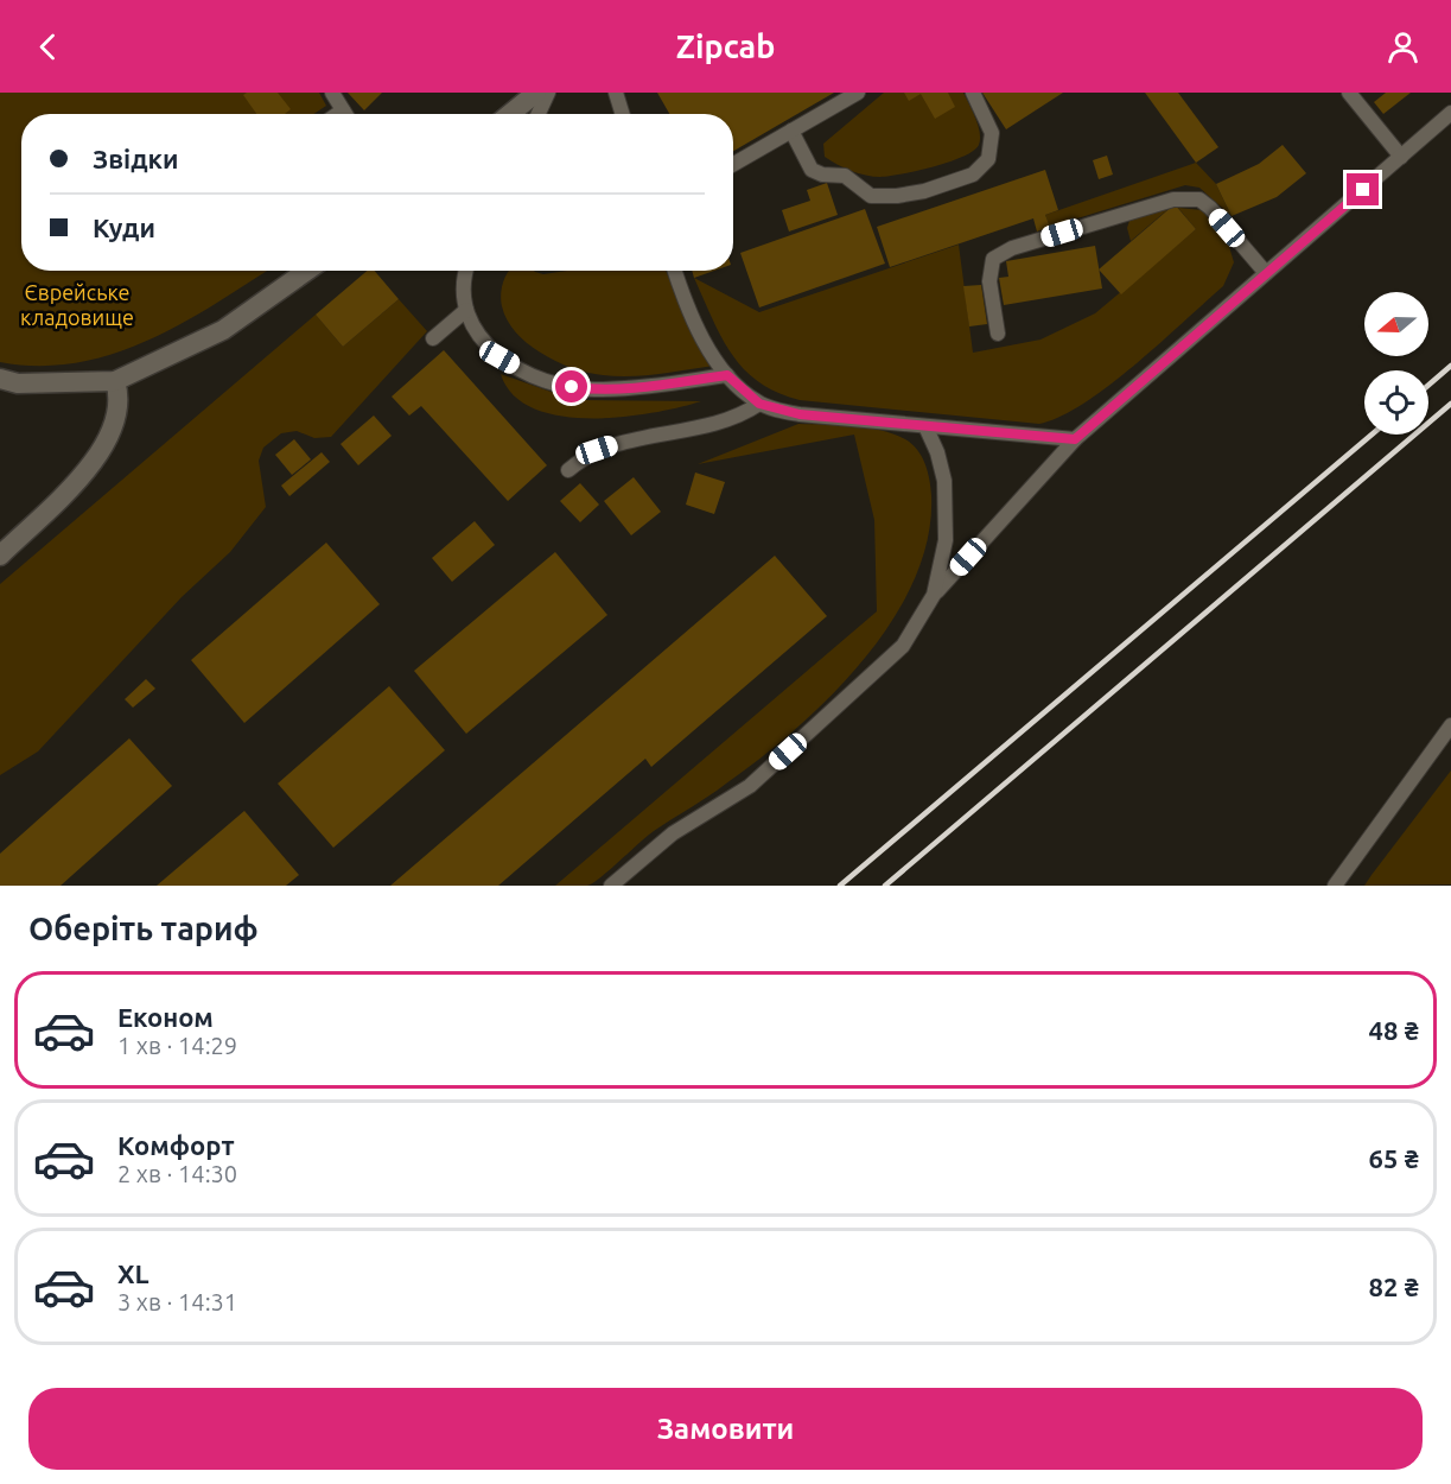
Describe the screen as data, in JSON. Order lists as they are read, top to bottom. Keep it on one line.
{"parks":["Єврейське кладовище"],"north":"left","page":{"header":"Zipcab","banner":["Звідки","Куди"],"heading":"Оберіть тариф","list":[{"name":"Економ","note":"1 хв · 14:29","value":"48 ₴"},{"name":"Комфорт","note":"2 хв · 14:30","value":"65 ₴"},{"name":"XL","note":"3 хв · 14:31","value":"82 ₴"}],"buttons":"Замовити"}}
